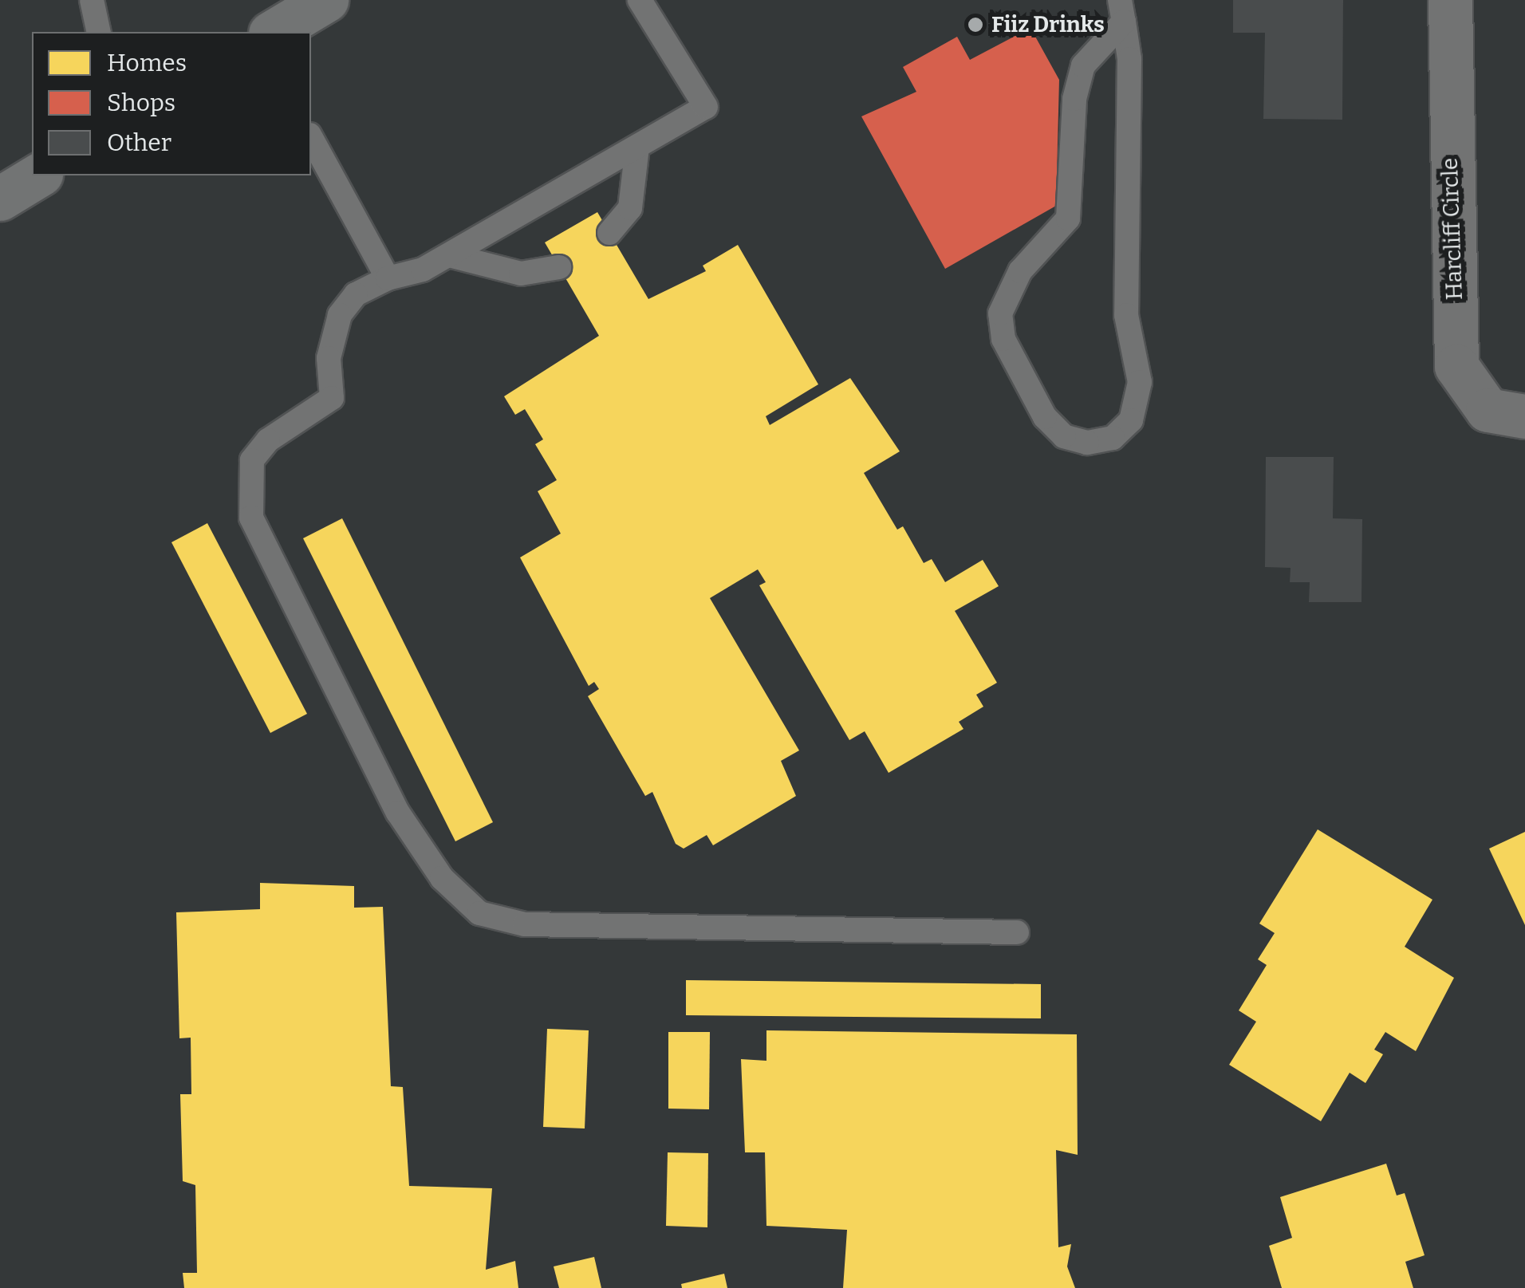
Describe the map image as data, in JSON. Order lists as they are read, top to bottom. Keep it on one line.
{"streets":{"street":["Harcliff Circle"]},"places":["Fiiz Drinks"],"legend":["Homes","Shops","Other"]}
